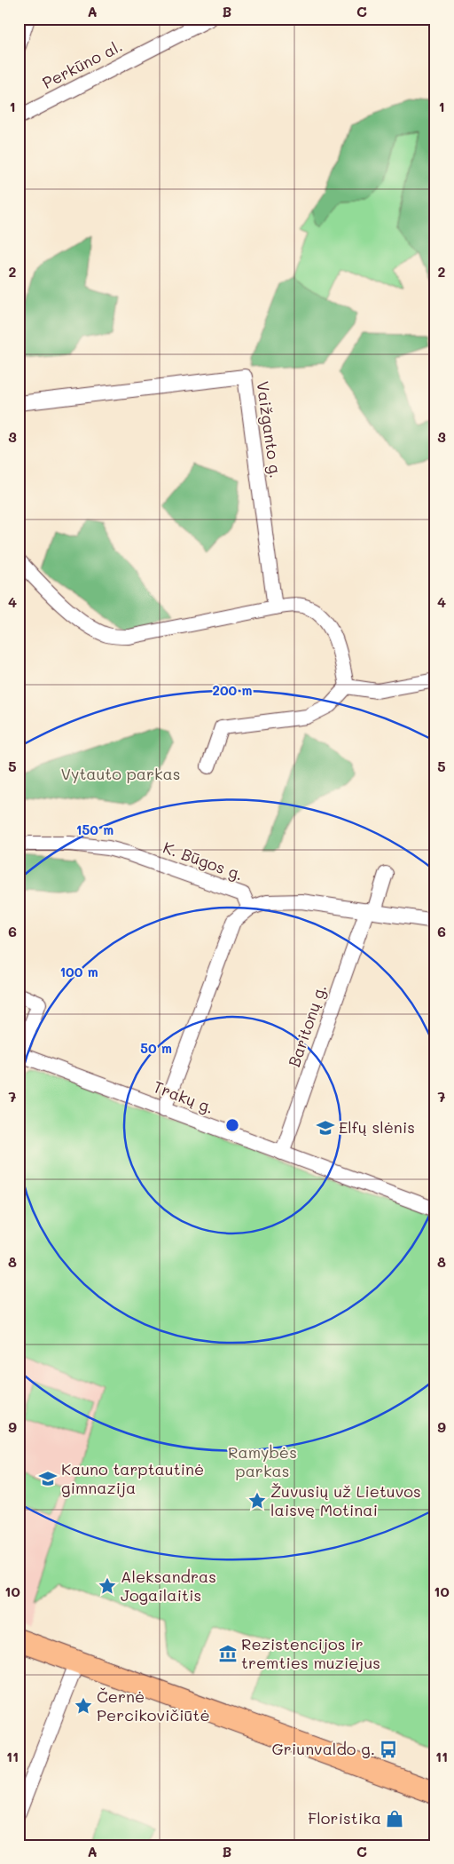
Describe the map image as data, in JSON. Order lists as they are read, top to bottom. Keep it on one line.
{"streets":{"street":["Perkūno al.","Vaižganto g.","K. Būgos g.","Baritonų g.","Trakų g."]},"crossings":[["Baritonų g.","Trakų g."]],"parks":["Vytauto parkas","Ramybės parkas"],"places":{"school or university":["Elfų slėnis","Kauno tarptautinė gimnazija"],"place":["Žuvusių už Lietuvos laisvę Motinai","Aleksandras Jogailaitis","Černė Percikovičiūtė"],"museum":["Rezistencijos ir tremties muziejus"],"bus stop":["Griunvaldo g."],"shop":["Floristika"]},"grid":{"columns":["A","B","C"],"rows":["1","2","3","4","5","6","7","8","9","10","11"]},"rings":["200 m","150 m","100 m","50 m"]}
